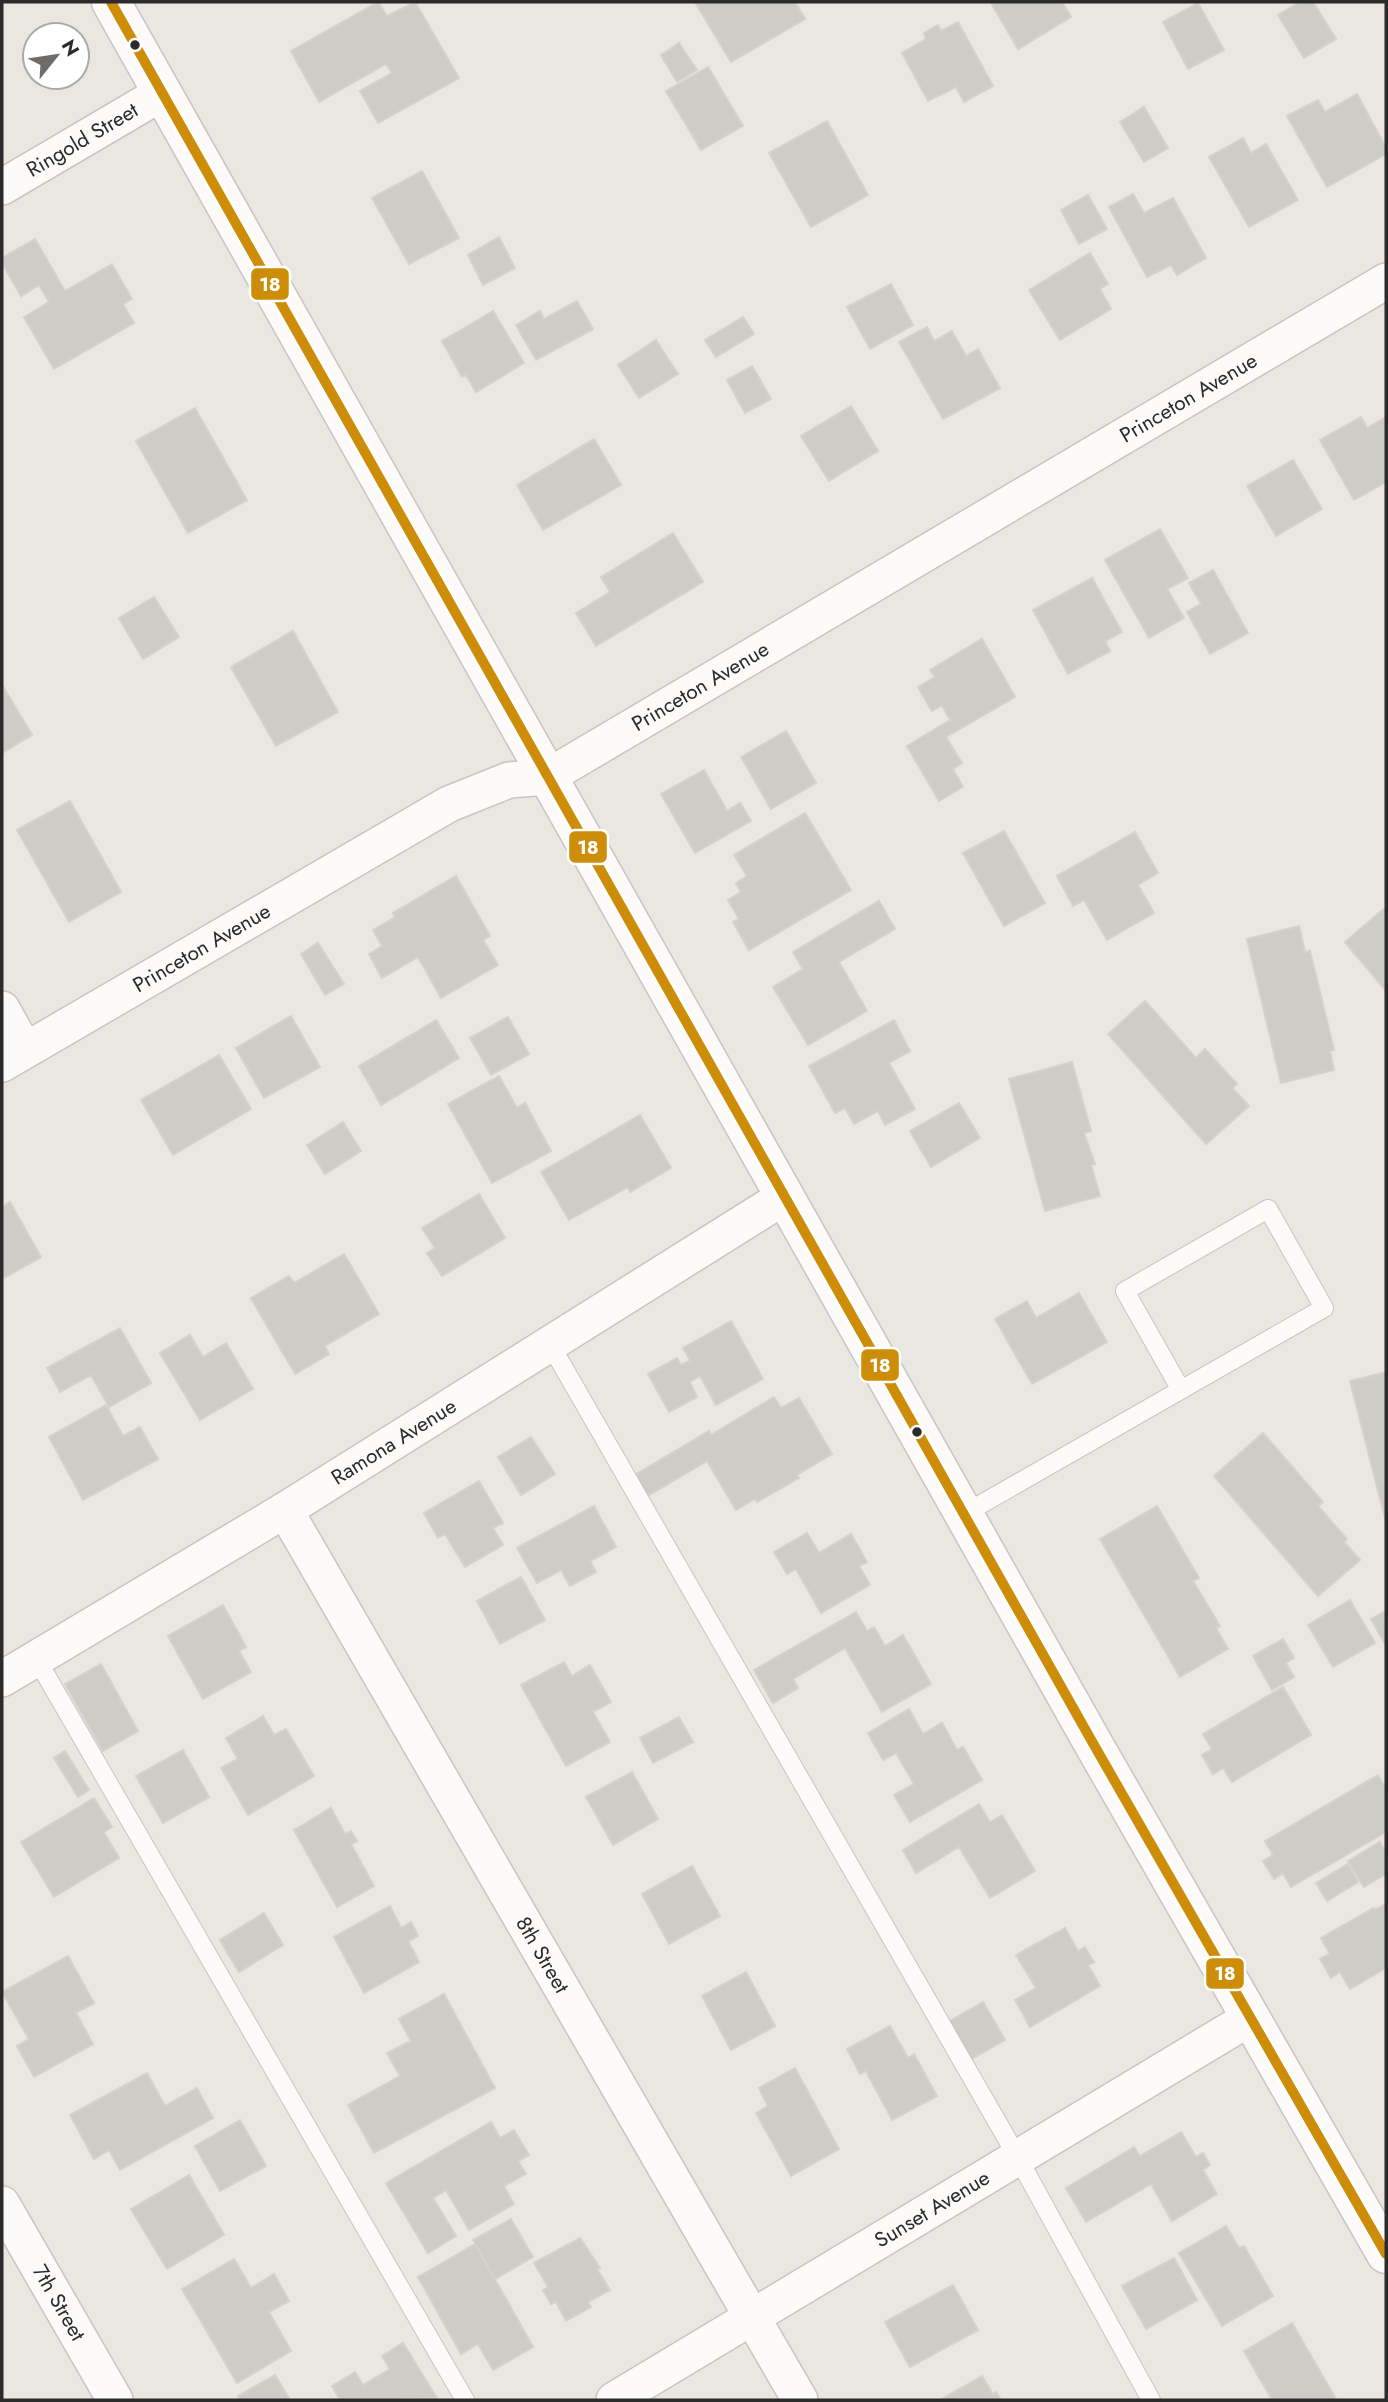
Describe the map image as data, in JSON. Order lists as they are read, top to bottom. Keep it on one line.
{"streets":{"street":["Ringold Street","Princeton Avenue","Ramona Avenue","8th Street","Sunset Avenue","7th Street"]},"crossings":[["Ramona Avenue","8th Street"],["8th Street","Sunset Avenue"]],"lines":["transit line 18"],"north":"top right"}
